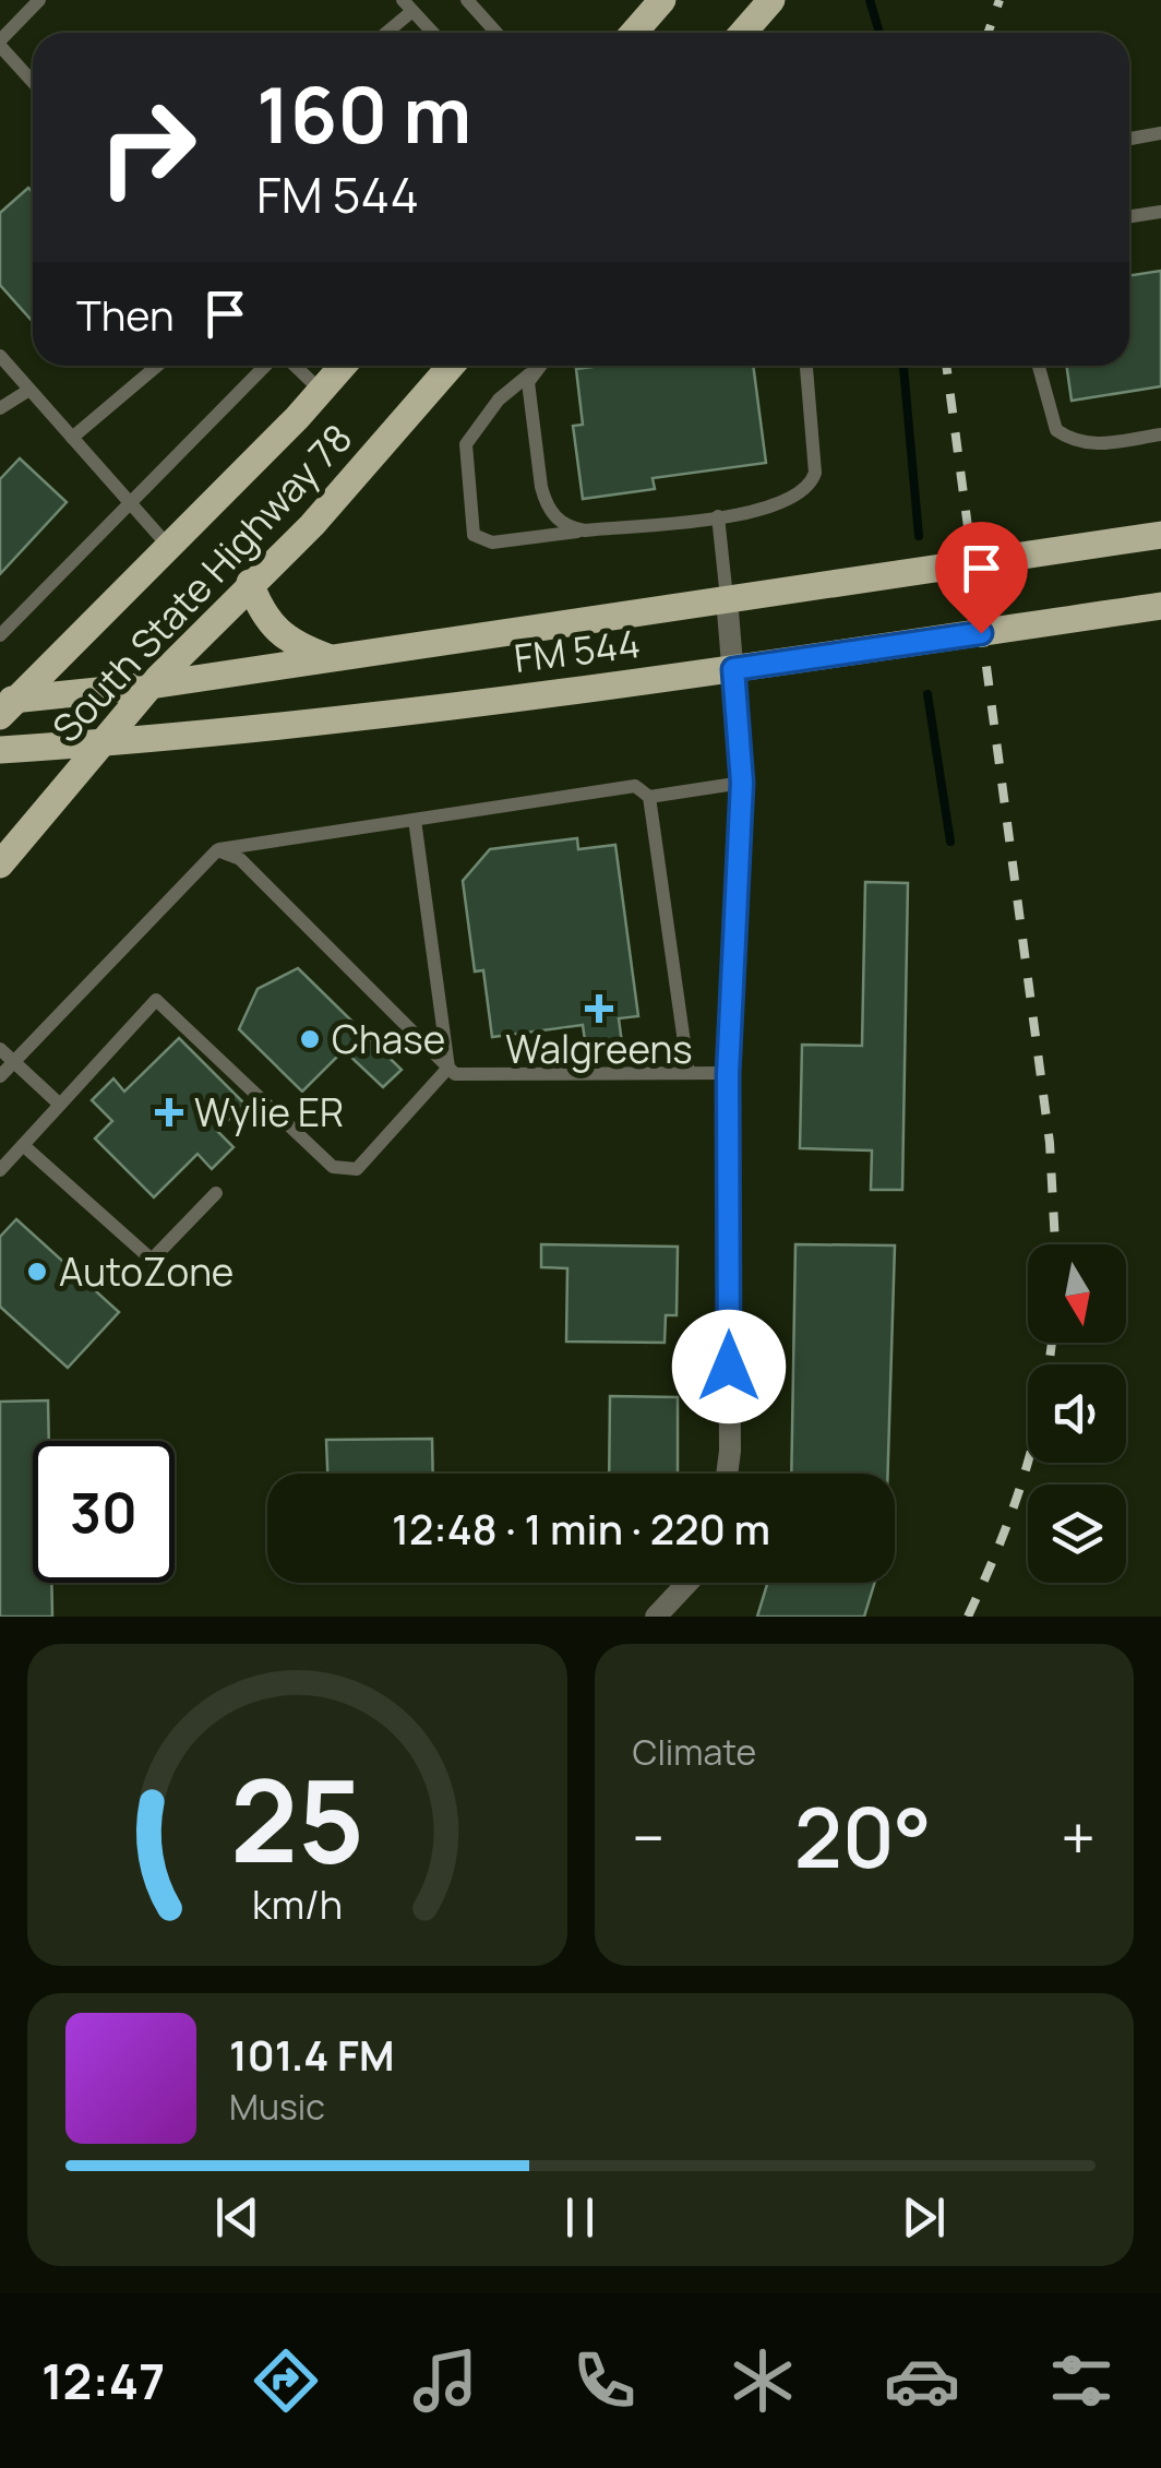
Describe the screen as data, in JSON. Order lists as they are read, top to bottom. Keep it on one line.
{"streets":{"main road":["South State Highway 78","FM 544"]},"crossings":[["South State Highway 78","FM 544"]],"places":{"health":["Walgreens","Wylie ER"],"other":["Chase","AutoZone"]},"north":"bottom","page":{"turn":["160 m","FM 544"],"then":"Then","limit":"30","trip":"12:48 · 1 min · 220 m","tile":"Climate","heat":["−","20°","+"],"song":["101.4 FM","Music"],"tabs":"12:47","gauge":["25","km/h"]}}
